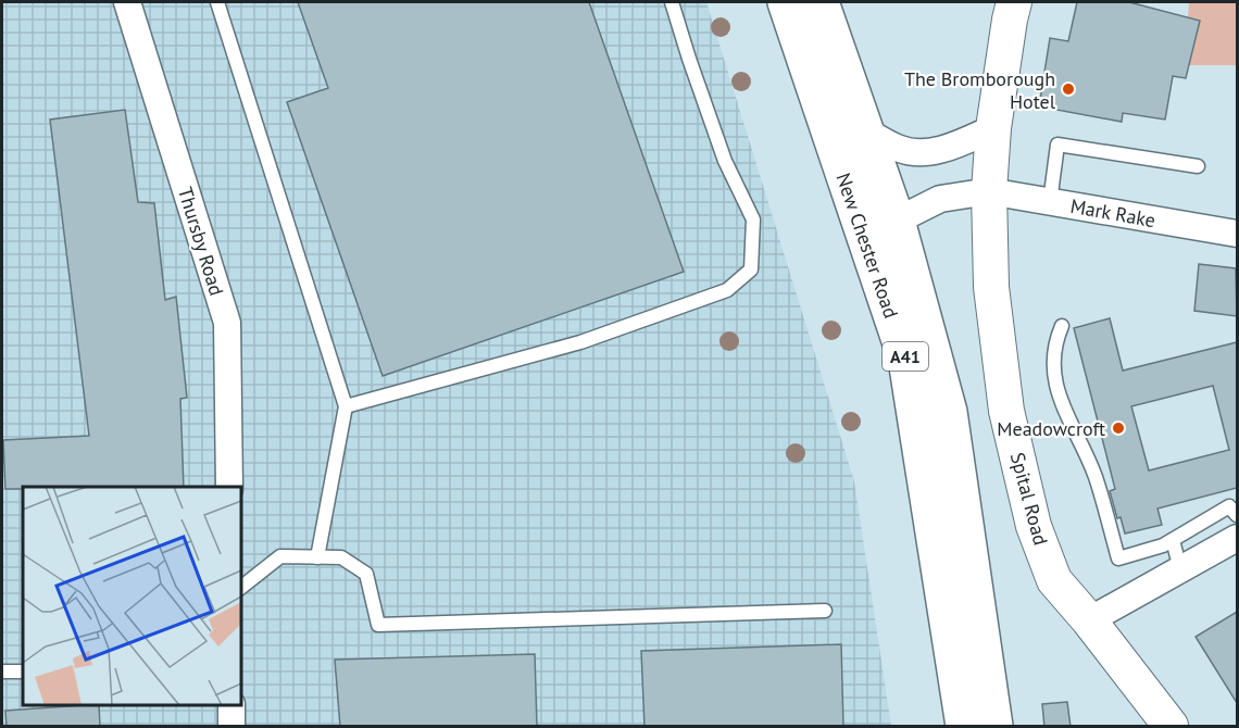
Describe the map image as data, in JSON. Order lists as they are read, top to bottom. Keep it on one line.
{"streets":{"highway":["New Chester Road","A41"],"street":["Mark Rake","Thursby Road","Spital Road"]},"crossings":[["Mark Rake","New Chester Road"],["Mark Rake","Spital Road"]],"places":["The Bromborough Hotel","Meadowcroft"]}
